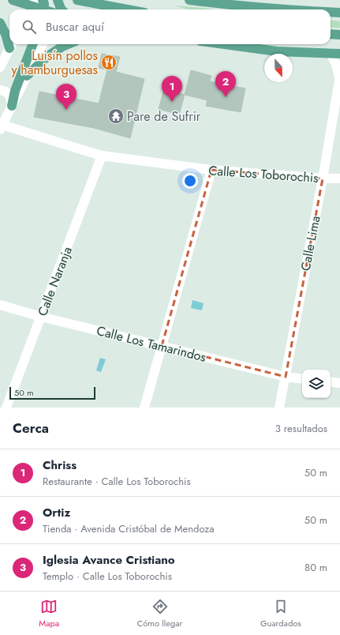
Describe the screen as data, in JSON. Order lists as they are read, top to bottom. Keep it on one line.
{"streets":{"street":["Calle Los Toborochis","Calle Lima","Calle Naranja","Calle Los Tamarindos"]},"crossings":[["Calle Los Toborochis","Calle Lima"],["Calle Los Toborochis","Calle Naranja"],["Calle Lima","Calle Los Tamarindos"],["Calle Naranja","Calle Los Tamarindos"]],"places":{"restaurant":["Luisín pollos y hamburguesas"],"temple":["Pare de Sufrir"]},"scale_bar":"50 m","north":"bottom","page":{"search":"Buscar aquí","pins":["2","1","3"],"scale":"50 m","heading":["Cerca","3 resultados"],"list":[{"mark":"1","name":"Chriss","note":"Restaurante · Calle Los Toborochis","value":"50 m"},{"mark":"2","name":"Ortiz","note":"Tienda · Avenida Cristóbal de Mendoza","value":"50 m"},{"mark":"3","name":"Iglesia Avance Cristiano","note":"Templo · Calle Los Toborochis","value":"80 m"}],"nav":["Mapa","Cómo llegar","Guardados"]}}
